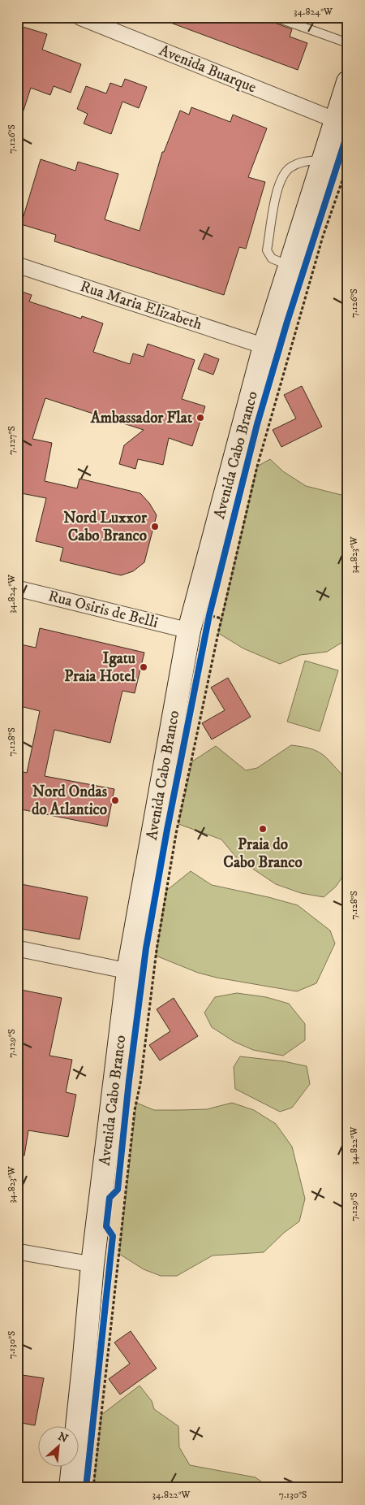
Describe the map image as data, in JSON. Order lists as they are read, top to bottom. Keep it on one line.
{"streets":{"main road":["Avenida Cabo Branco"],"street":["Avenida Buarque","Rua Maria Elizabeth","Rua Osiris de Belli"]},"crossings":[["Avenida Buarque","Avenida Cabo Branco"],["Rua Maria Elizabeth","Avenida Cabo Branco"],["Avenida Cabo Branco","Rua Osiris de Belli"]],"places":["Ambassador Flat","Nord Luxxor Cabo Branco","Igatu Praia Hotel","Nord Ondas do Atlantico","Praia do Cabo Branco"],"north":"top right","coordinates":["34.824°W","7.126°S","7.127°S","34.823°W","7.128°S","7.129°S","34.822°W","7.130°S"]}
